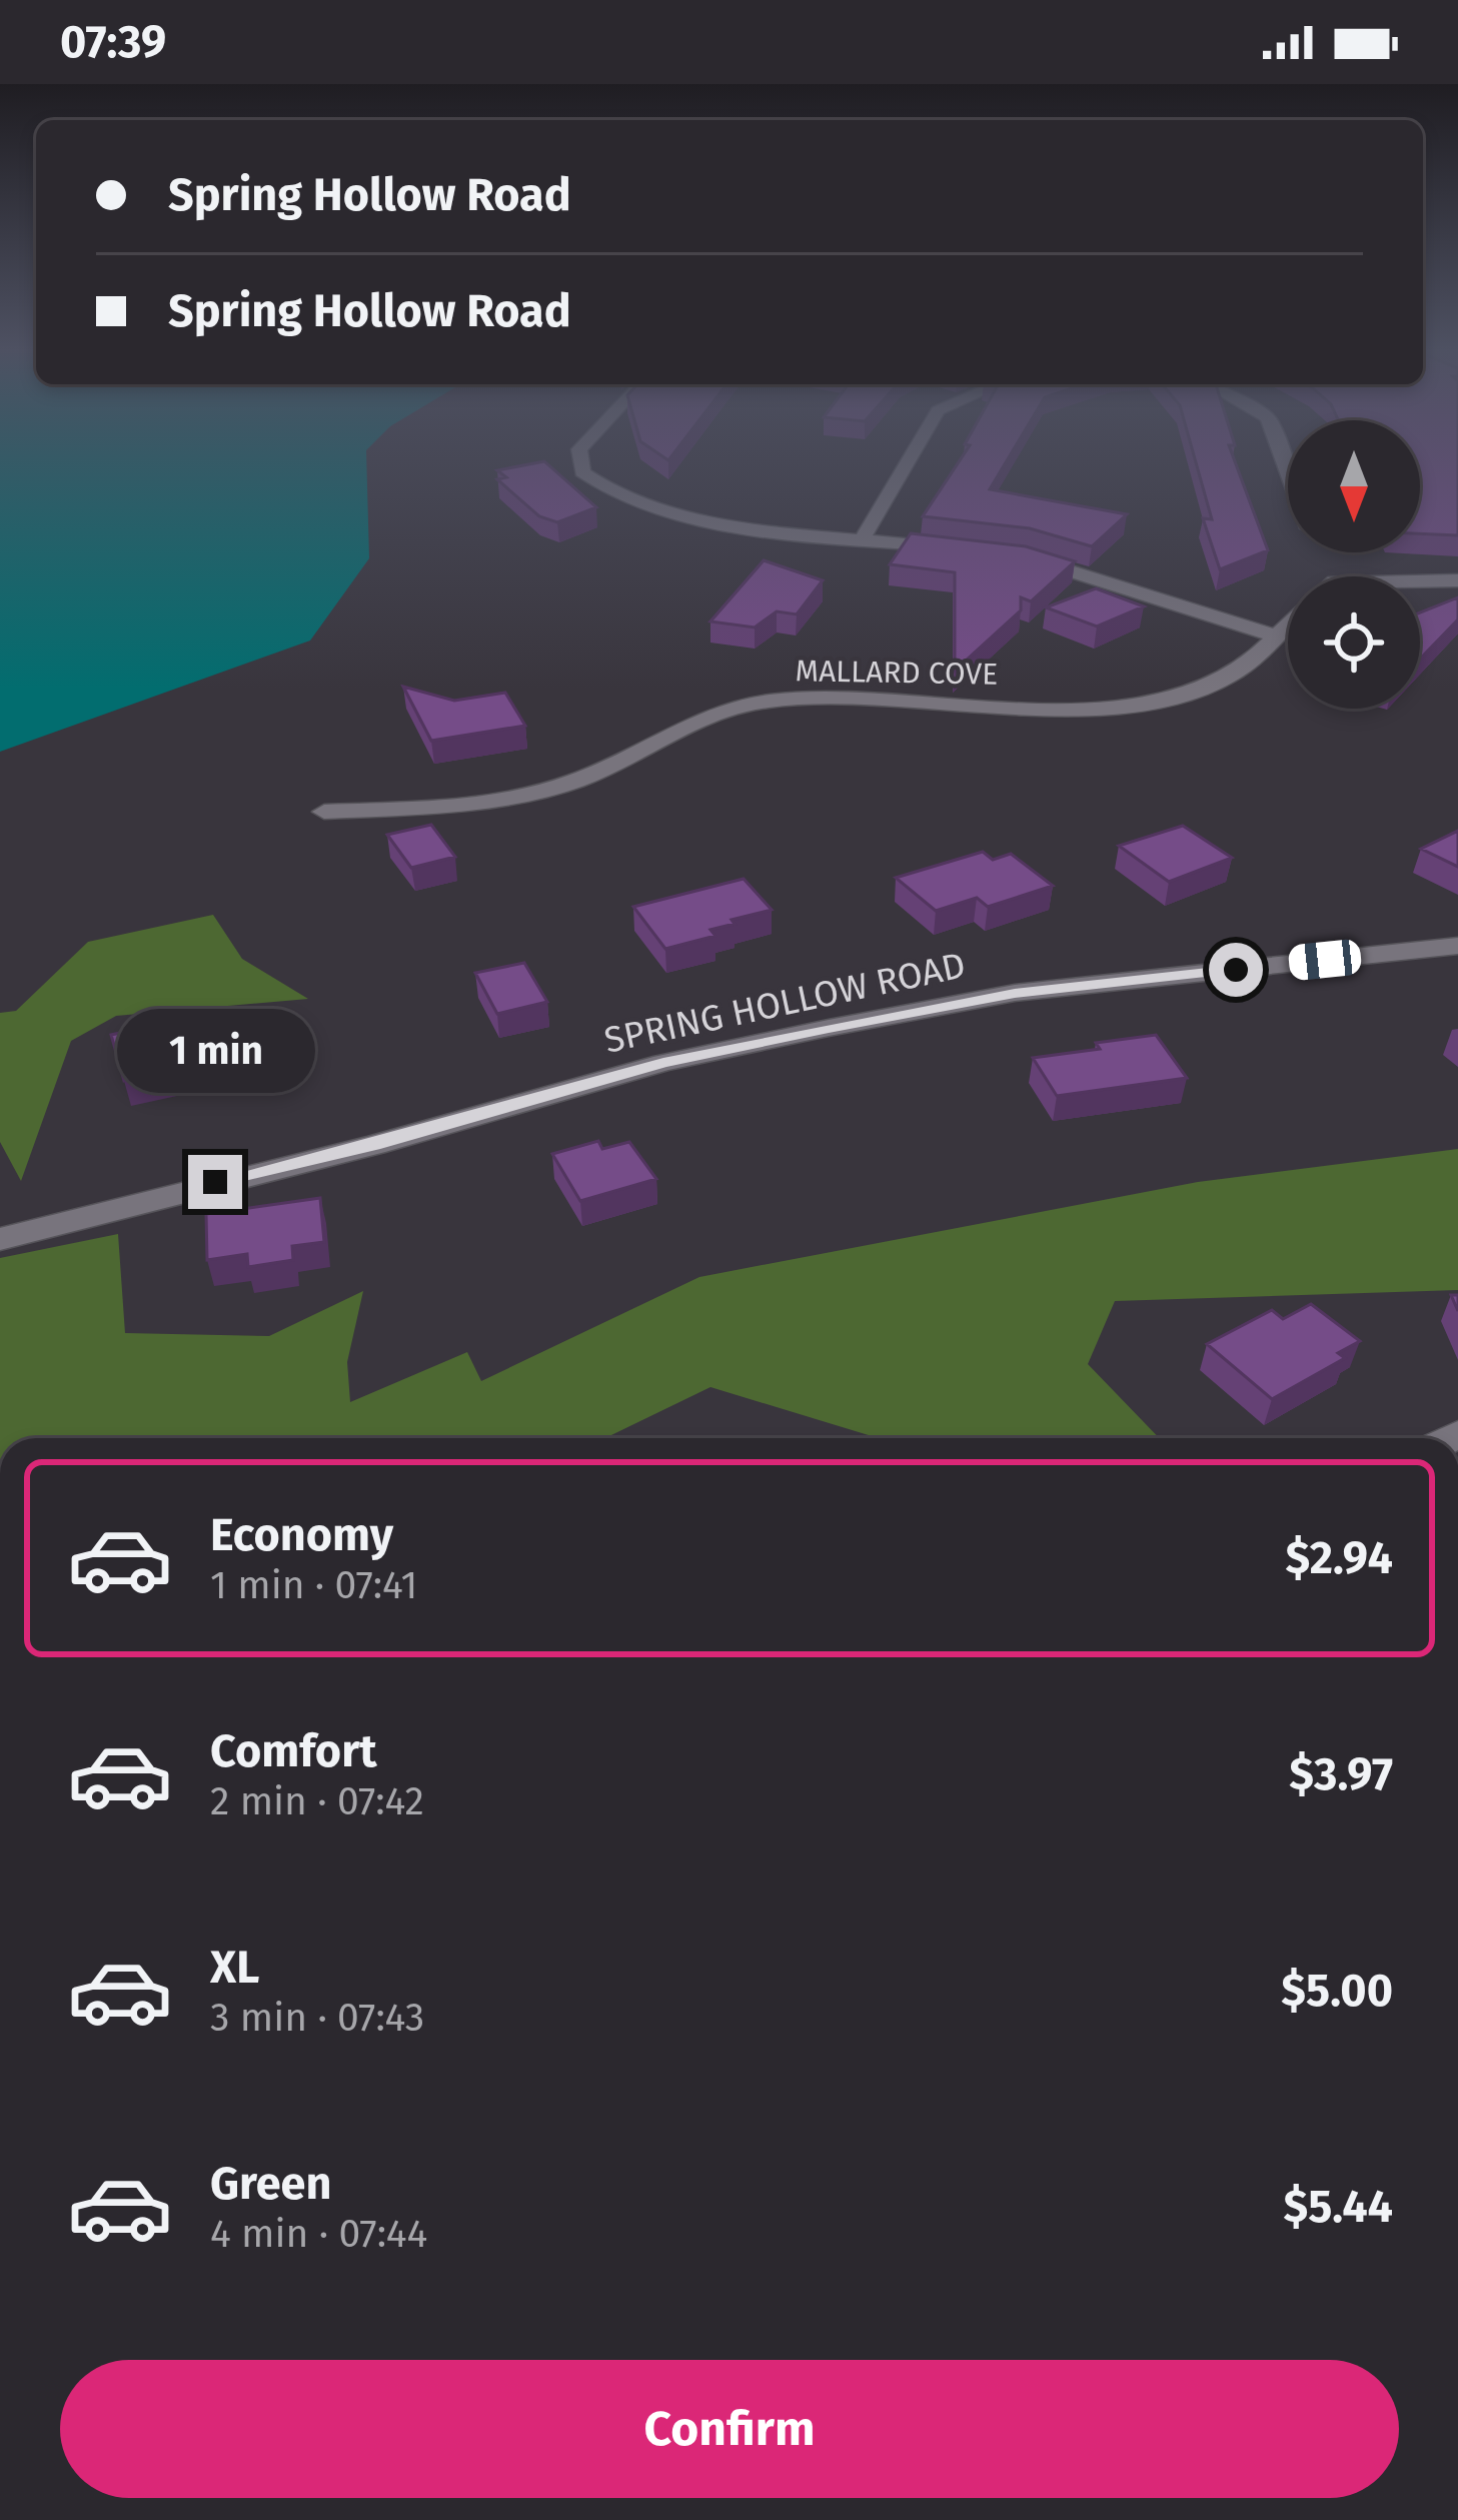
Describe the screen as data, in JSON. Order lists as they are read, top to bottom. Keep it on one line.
{"streets":{"street":["MALLARD COVE","SPRING HOLLOW ROAD"]},"north":"bottom","page":{"status":"07:39","banner":["Spring Hollow Road","Spring Hollow Road"],"bubble":"1 min","list":[{"name":"Economy","note":"1 min · 07:41","value":"$2.94"},{"name":"Comfort","note":"2 min · 07:42","value":"$3.97"},{"name":"XL","note":"3 min · 07:43","value":"$5.00"},{"name":"Green","note":"4 min · 07:44","value":"$5.44"}],"buttons":"Confirm"}}
